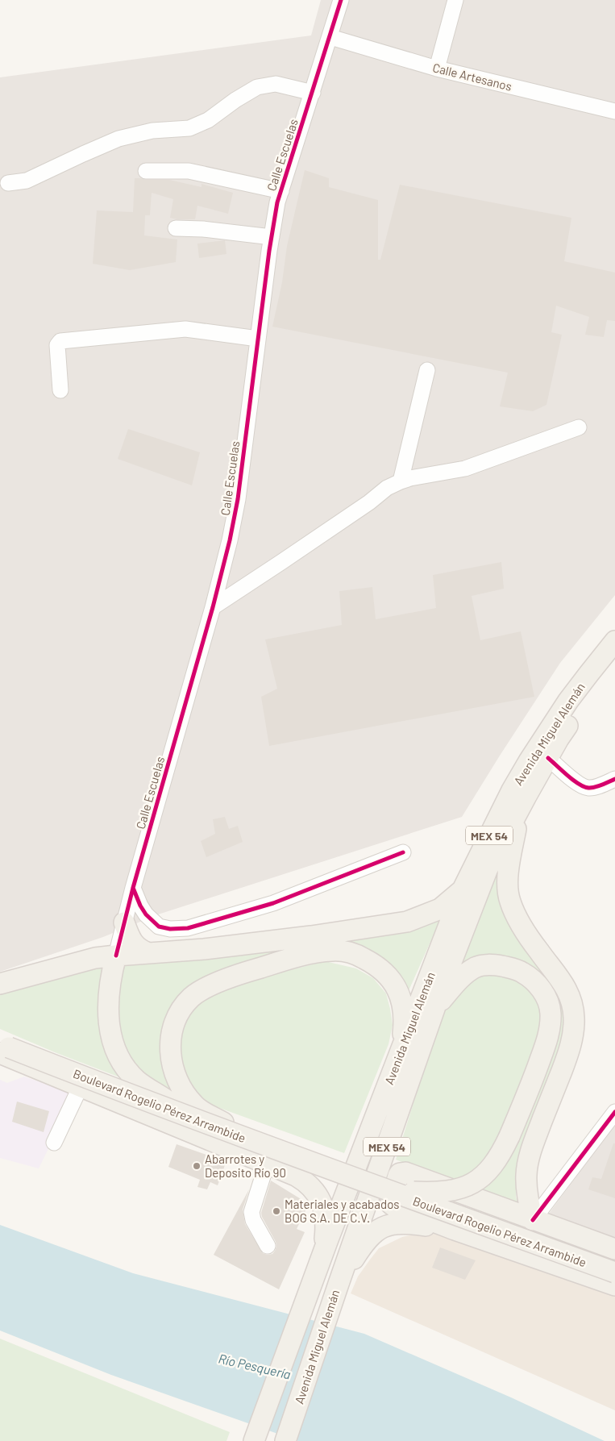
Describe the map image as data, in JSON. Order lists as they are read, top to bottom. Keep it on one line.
{"streets":{"main road":["Avenida Miguel Alemán","MEX 54","Boulevard Rogelio Pérez Arrambide"],"street":["Calle Artesanos","Calle Escuelas"]},"crossings":[["Calle Artesanos","Calle Escuelas"],["Avenida Miguel Alemán","Boulevard Rogelio Pérez Arrambide"]],"water":["Río Pesquería"],"places":["Abarrotes y Deposito Río 90","Materiales y acabados BOG S.A. DE C.V."]}
